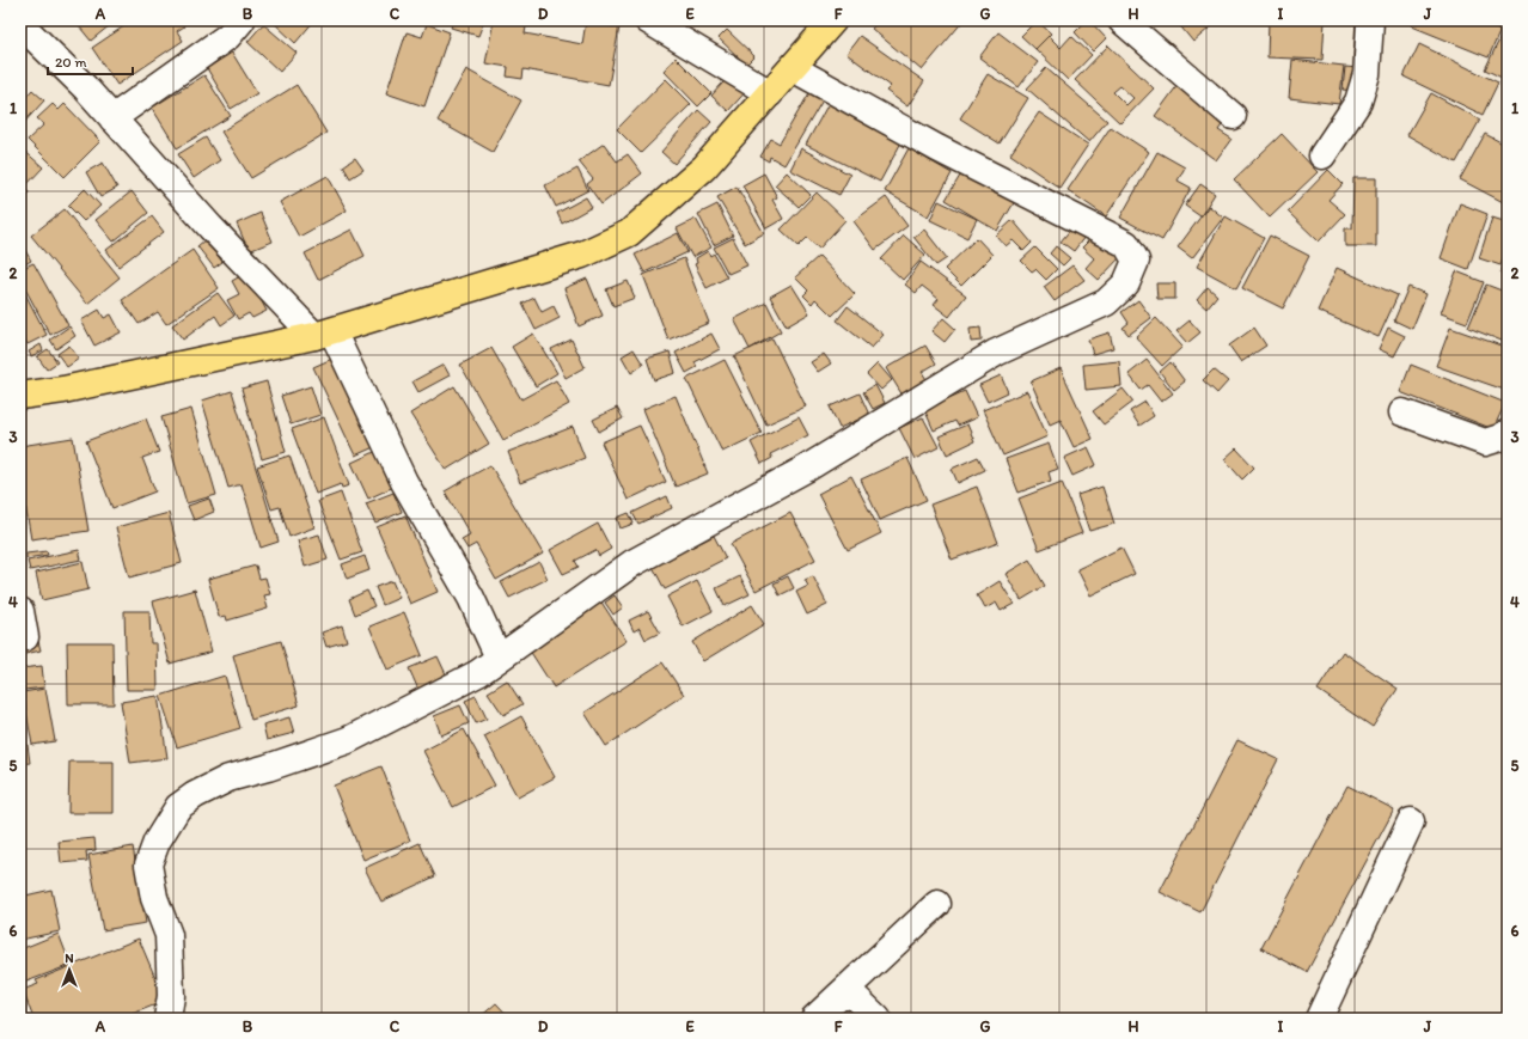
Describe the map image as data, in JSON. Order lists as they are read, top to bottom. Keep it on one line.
{"scale_bar":"20 m","north":"top","grid":{"columns":["A","B","C","D","E","F","G","H","I","J"],"rows":["1","2","3","4","5","6"]}}
